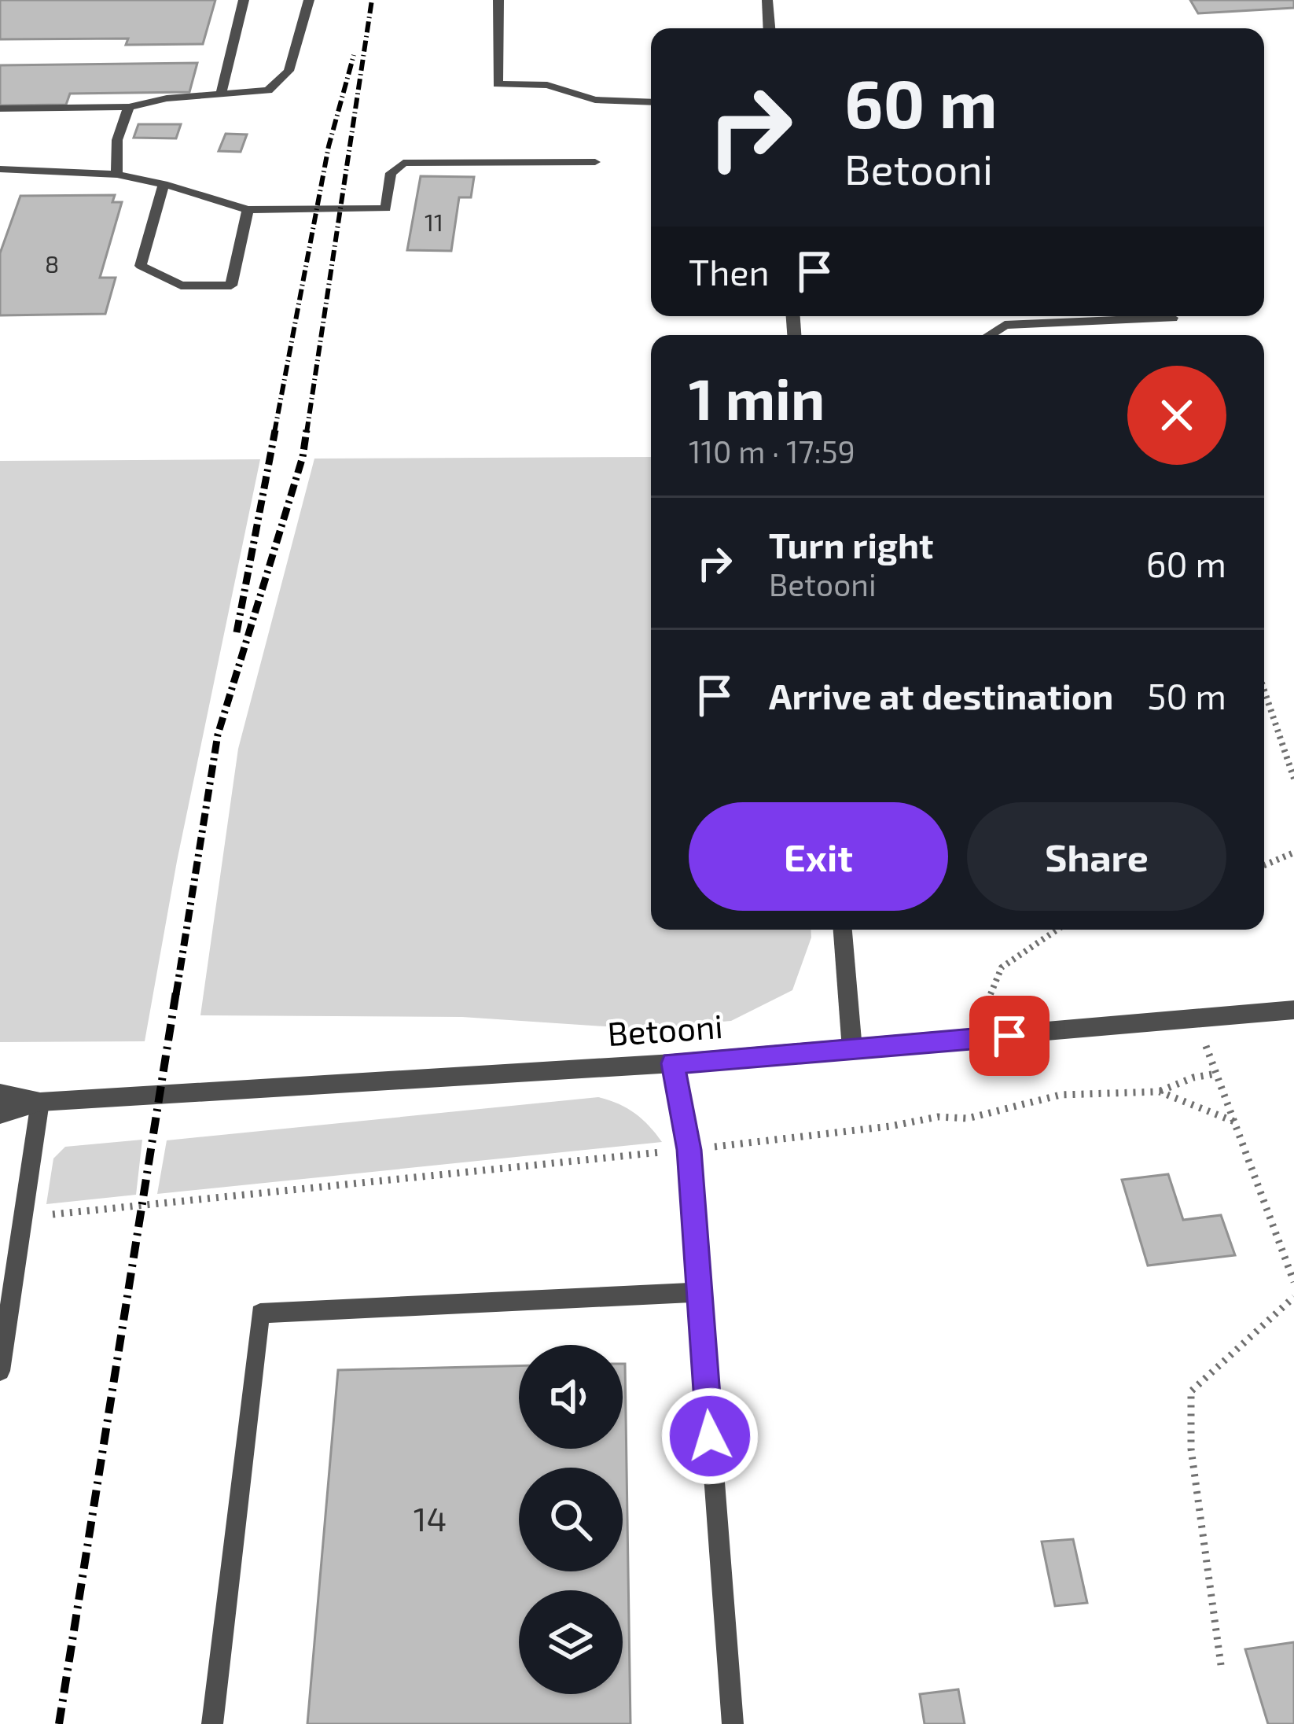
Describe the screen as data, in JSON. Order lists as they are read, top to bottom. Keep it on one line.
{"streets":{"street":["Betooni"]},"house_numbers":["11","8","14"],"page":{"turn":["60 m","Betooni"],"then":"Then","heading":["1 min","110 m · 17:59"],"list":[{"name":"Turn right","note":"Betooni","value":"60 m"},{"name":"Arrive at destination","value":"50 m"}],"buttons":["Exit","Share"]}}
